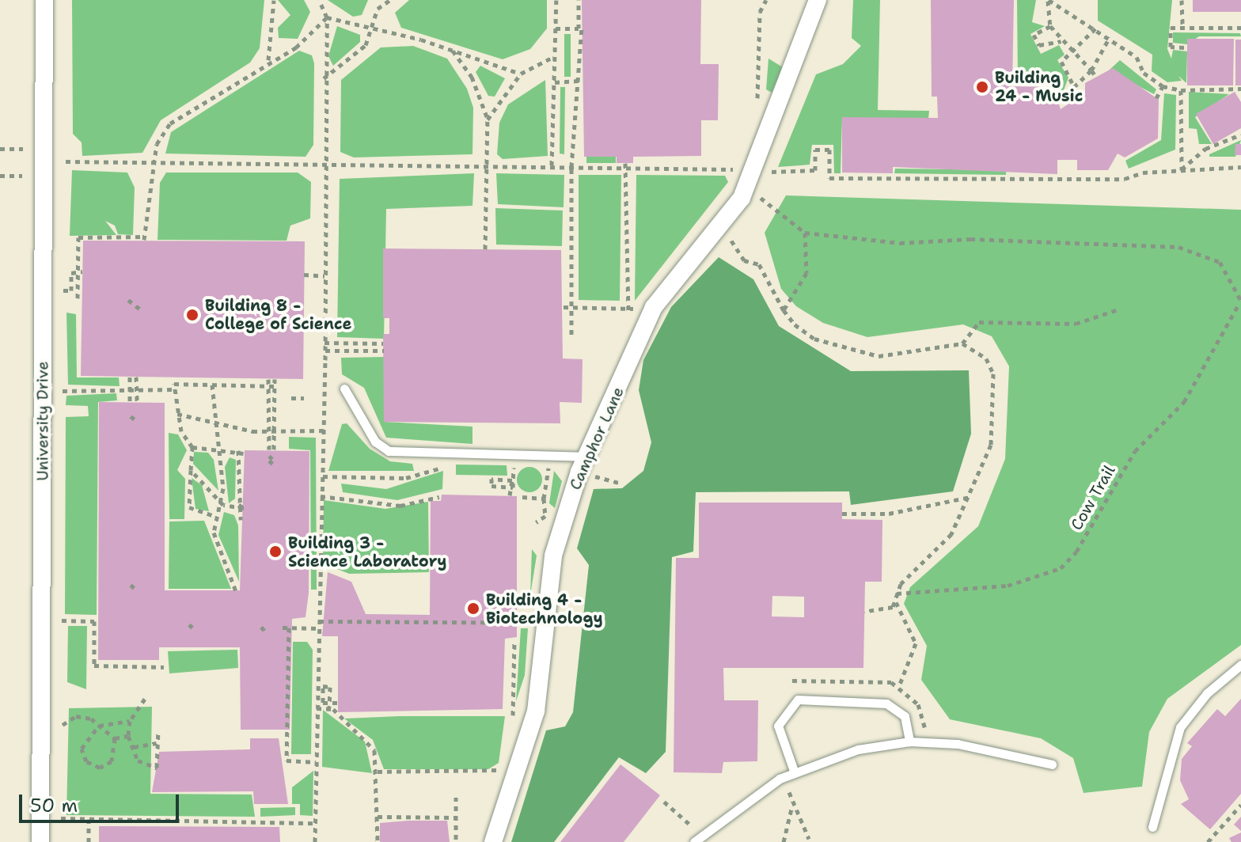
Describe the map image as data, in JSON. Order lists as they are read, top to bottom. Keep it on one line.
{"streets":{"street":["University Drive","Camphor Lane"],"path":["Cow Trail"]},"places":["Building 24 - Music","Building 8 - College of Science","Building 3 - Science Laboratory","Building 4 - Biotechnology"],"scale_bar":"50 m"}
